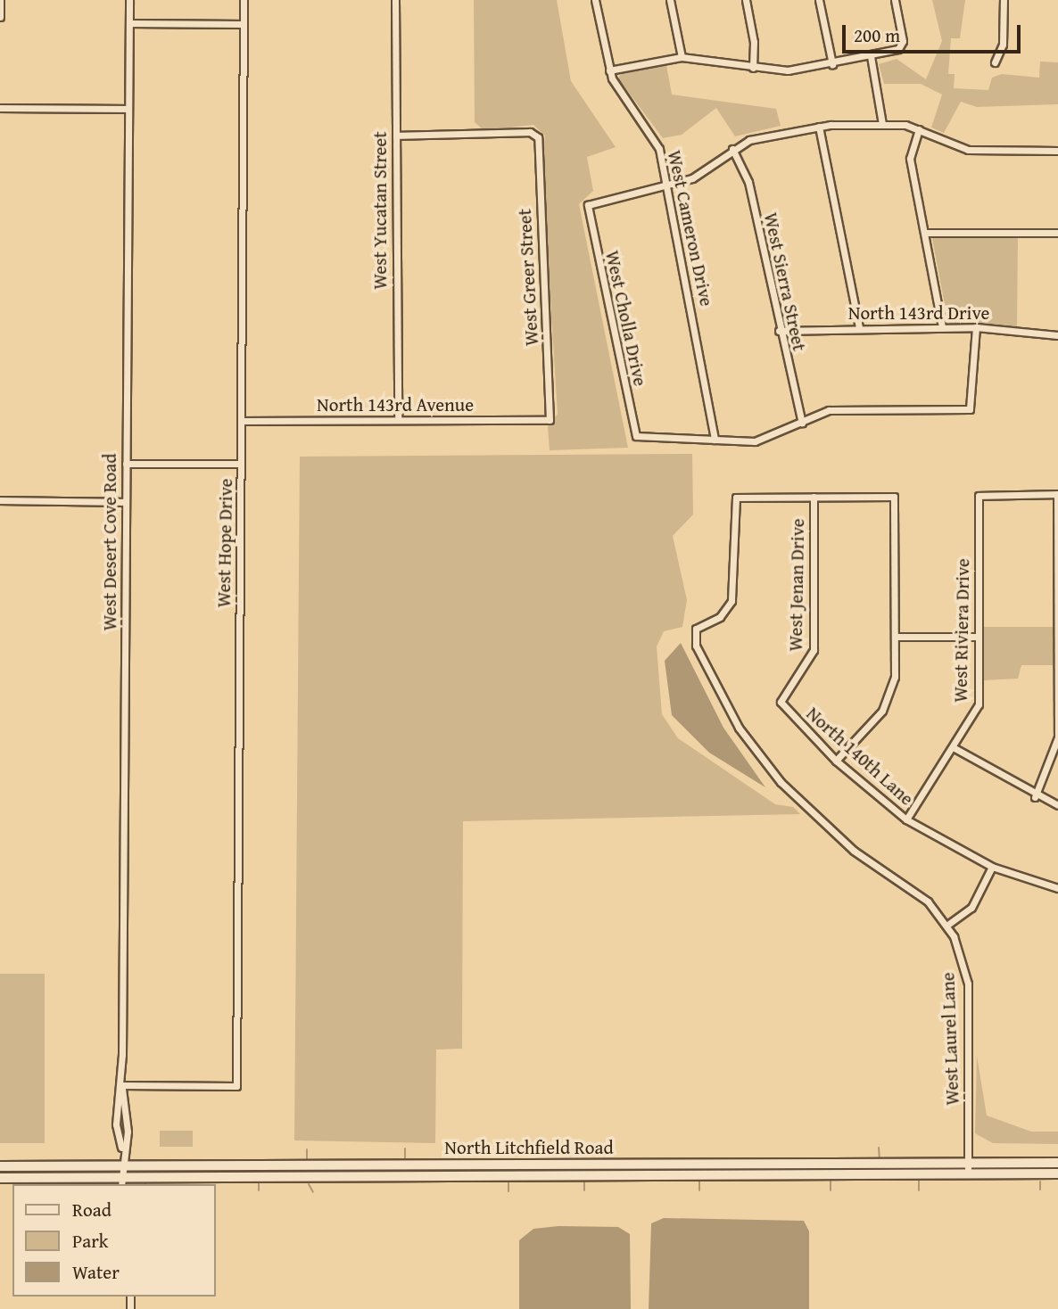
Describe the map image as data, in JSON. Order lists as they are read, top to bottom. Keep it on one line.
{"streets":{"main road":["North Litchfield Road"],"street":["West Yucatan Street","West Cameron Drive","West Greer Street","West Sierra Street","North 143rd Drive","West Cholla Drive","North 143rd Avenue","West Desert Cove Road","West Hope Drive","West Jenan Drive","West Riviera Drive","North 140th Lane","West Laurel Lane"]},"crossings":[["West Yucatan Street","West Greer Street"],["West Yucatan Street","North 143rd Avenue"],["West Cameron Drive","West Cholla Drive"],["West Greer Street","North 143rd Avenue"],["West Sierra Street","North 143rd Drive"],["North 143rd Avenue","West Hope Drive"],["West Desert Cove Road","West Hope Drive"],["West Desert Cove Road","North Litchfield Road"],["West Jenan Drive","North 140th Lane"],["West Jenan Drive","West Laurel Lane"],["West Riviera Drive","North 140th Lane"],["West Laurel Lane","North Litchfield Road"]],"legend":["Road","Park","Water"],"scale_bar":"200 m"}
